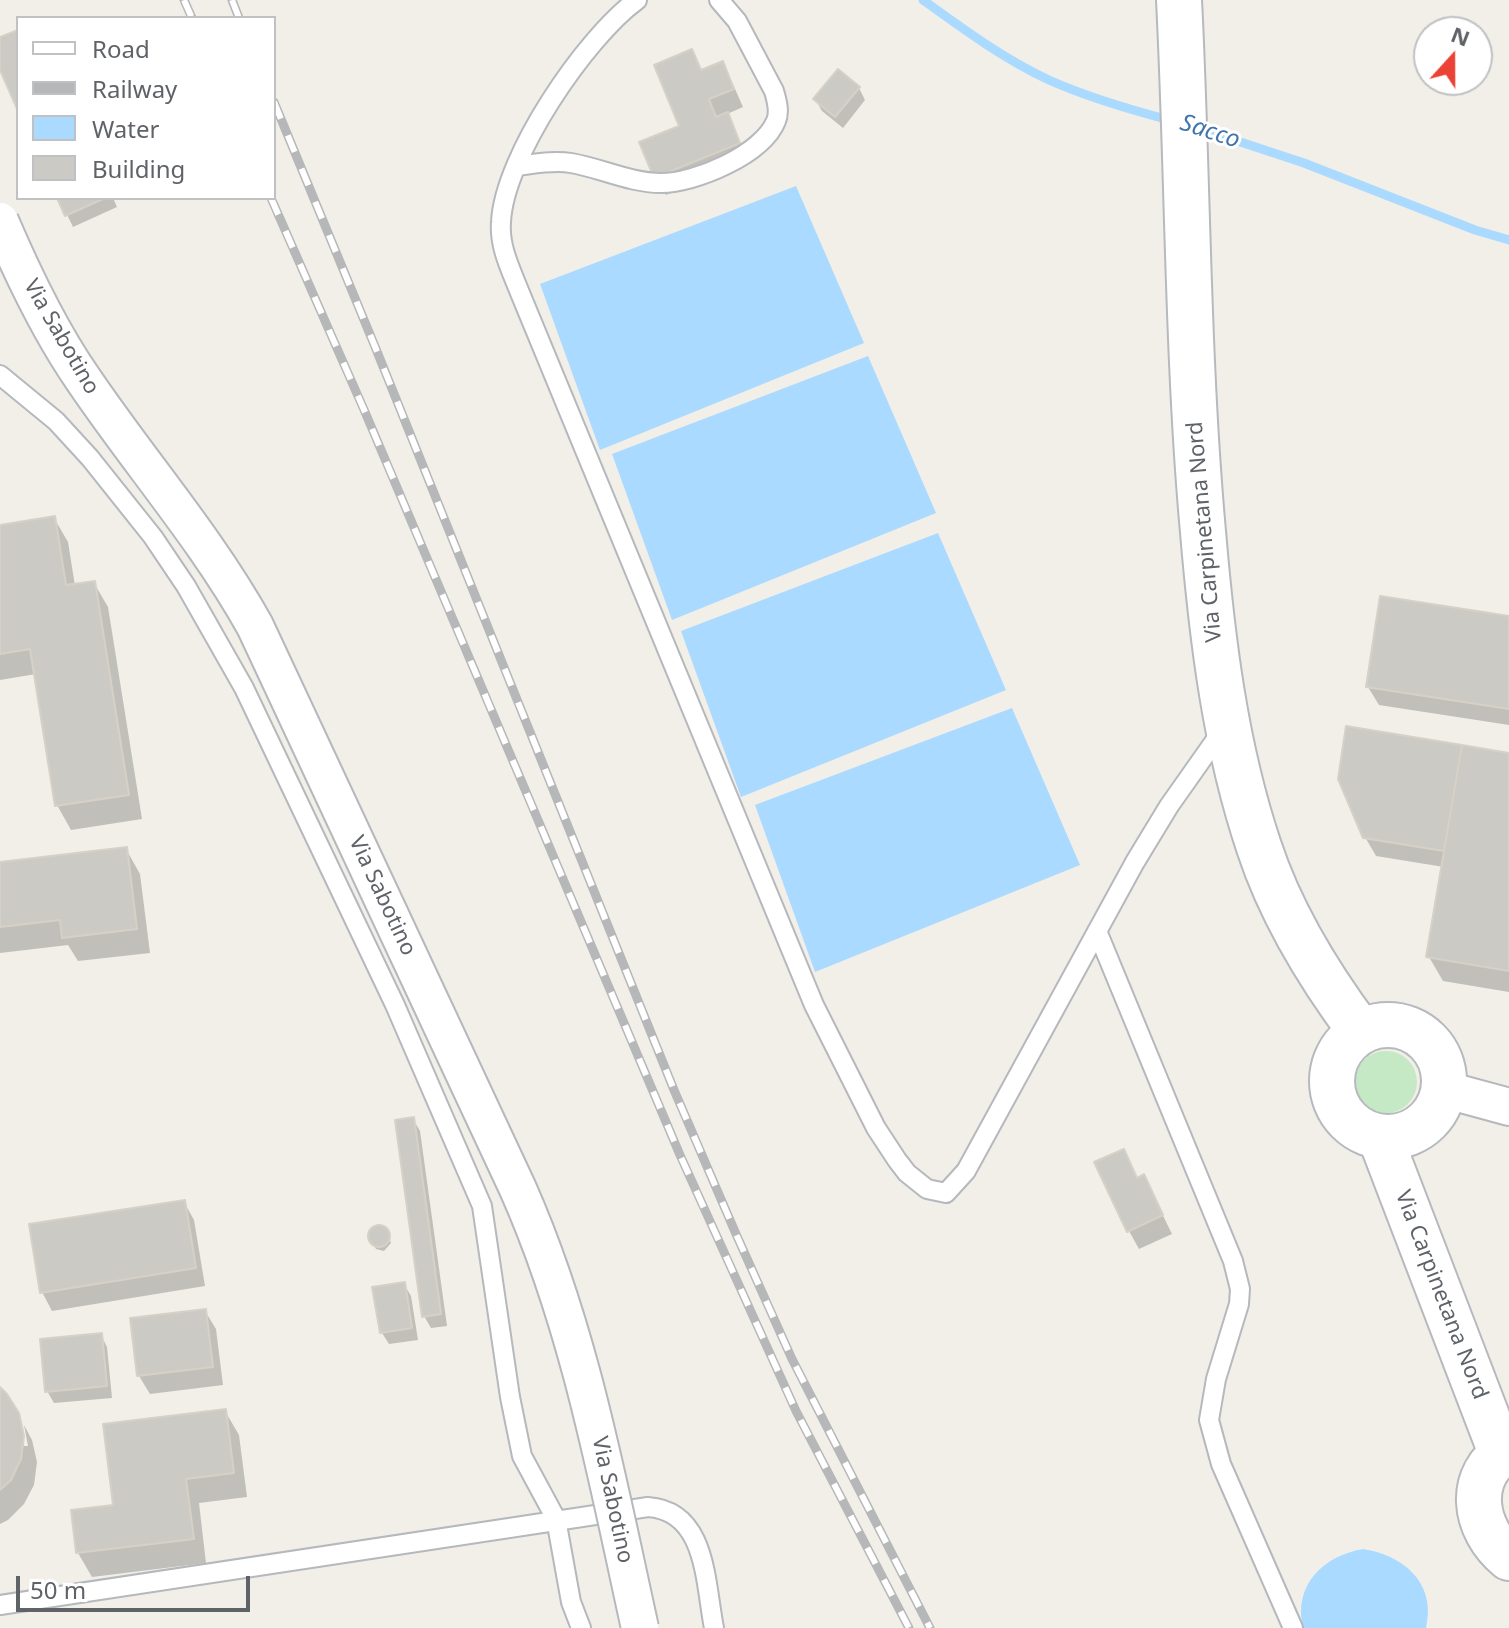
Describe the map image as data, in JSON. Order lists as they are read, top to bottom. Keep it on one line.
{"streets":{"main road":["Via Carpinetana Nord"],"street":["Via Sabotino"]},"water":["Sacco"],"legend":["Road","Railway","Water","Building"],"scale_bar":"50 m","north":"top"}
